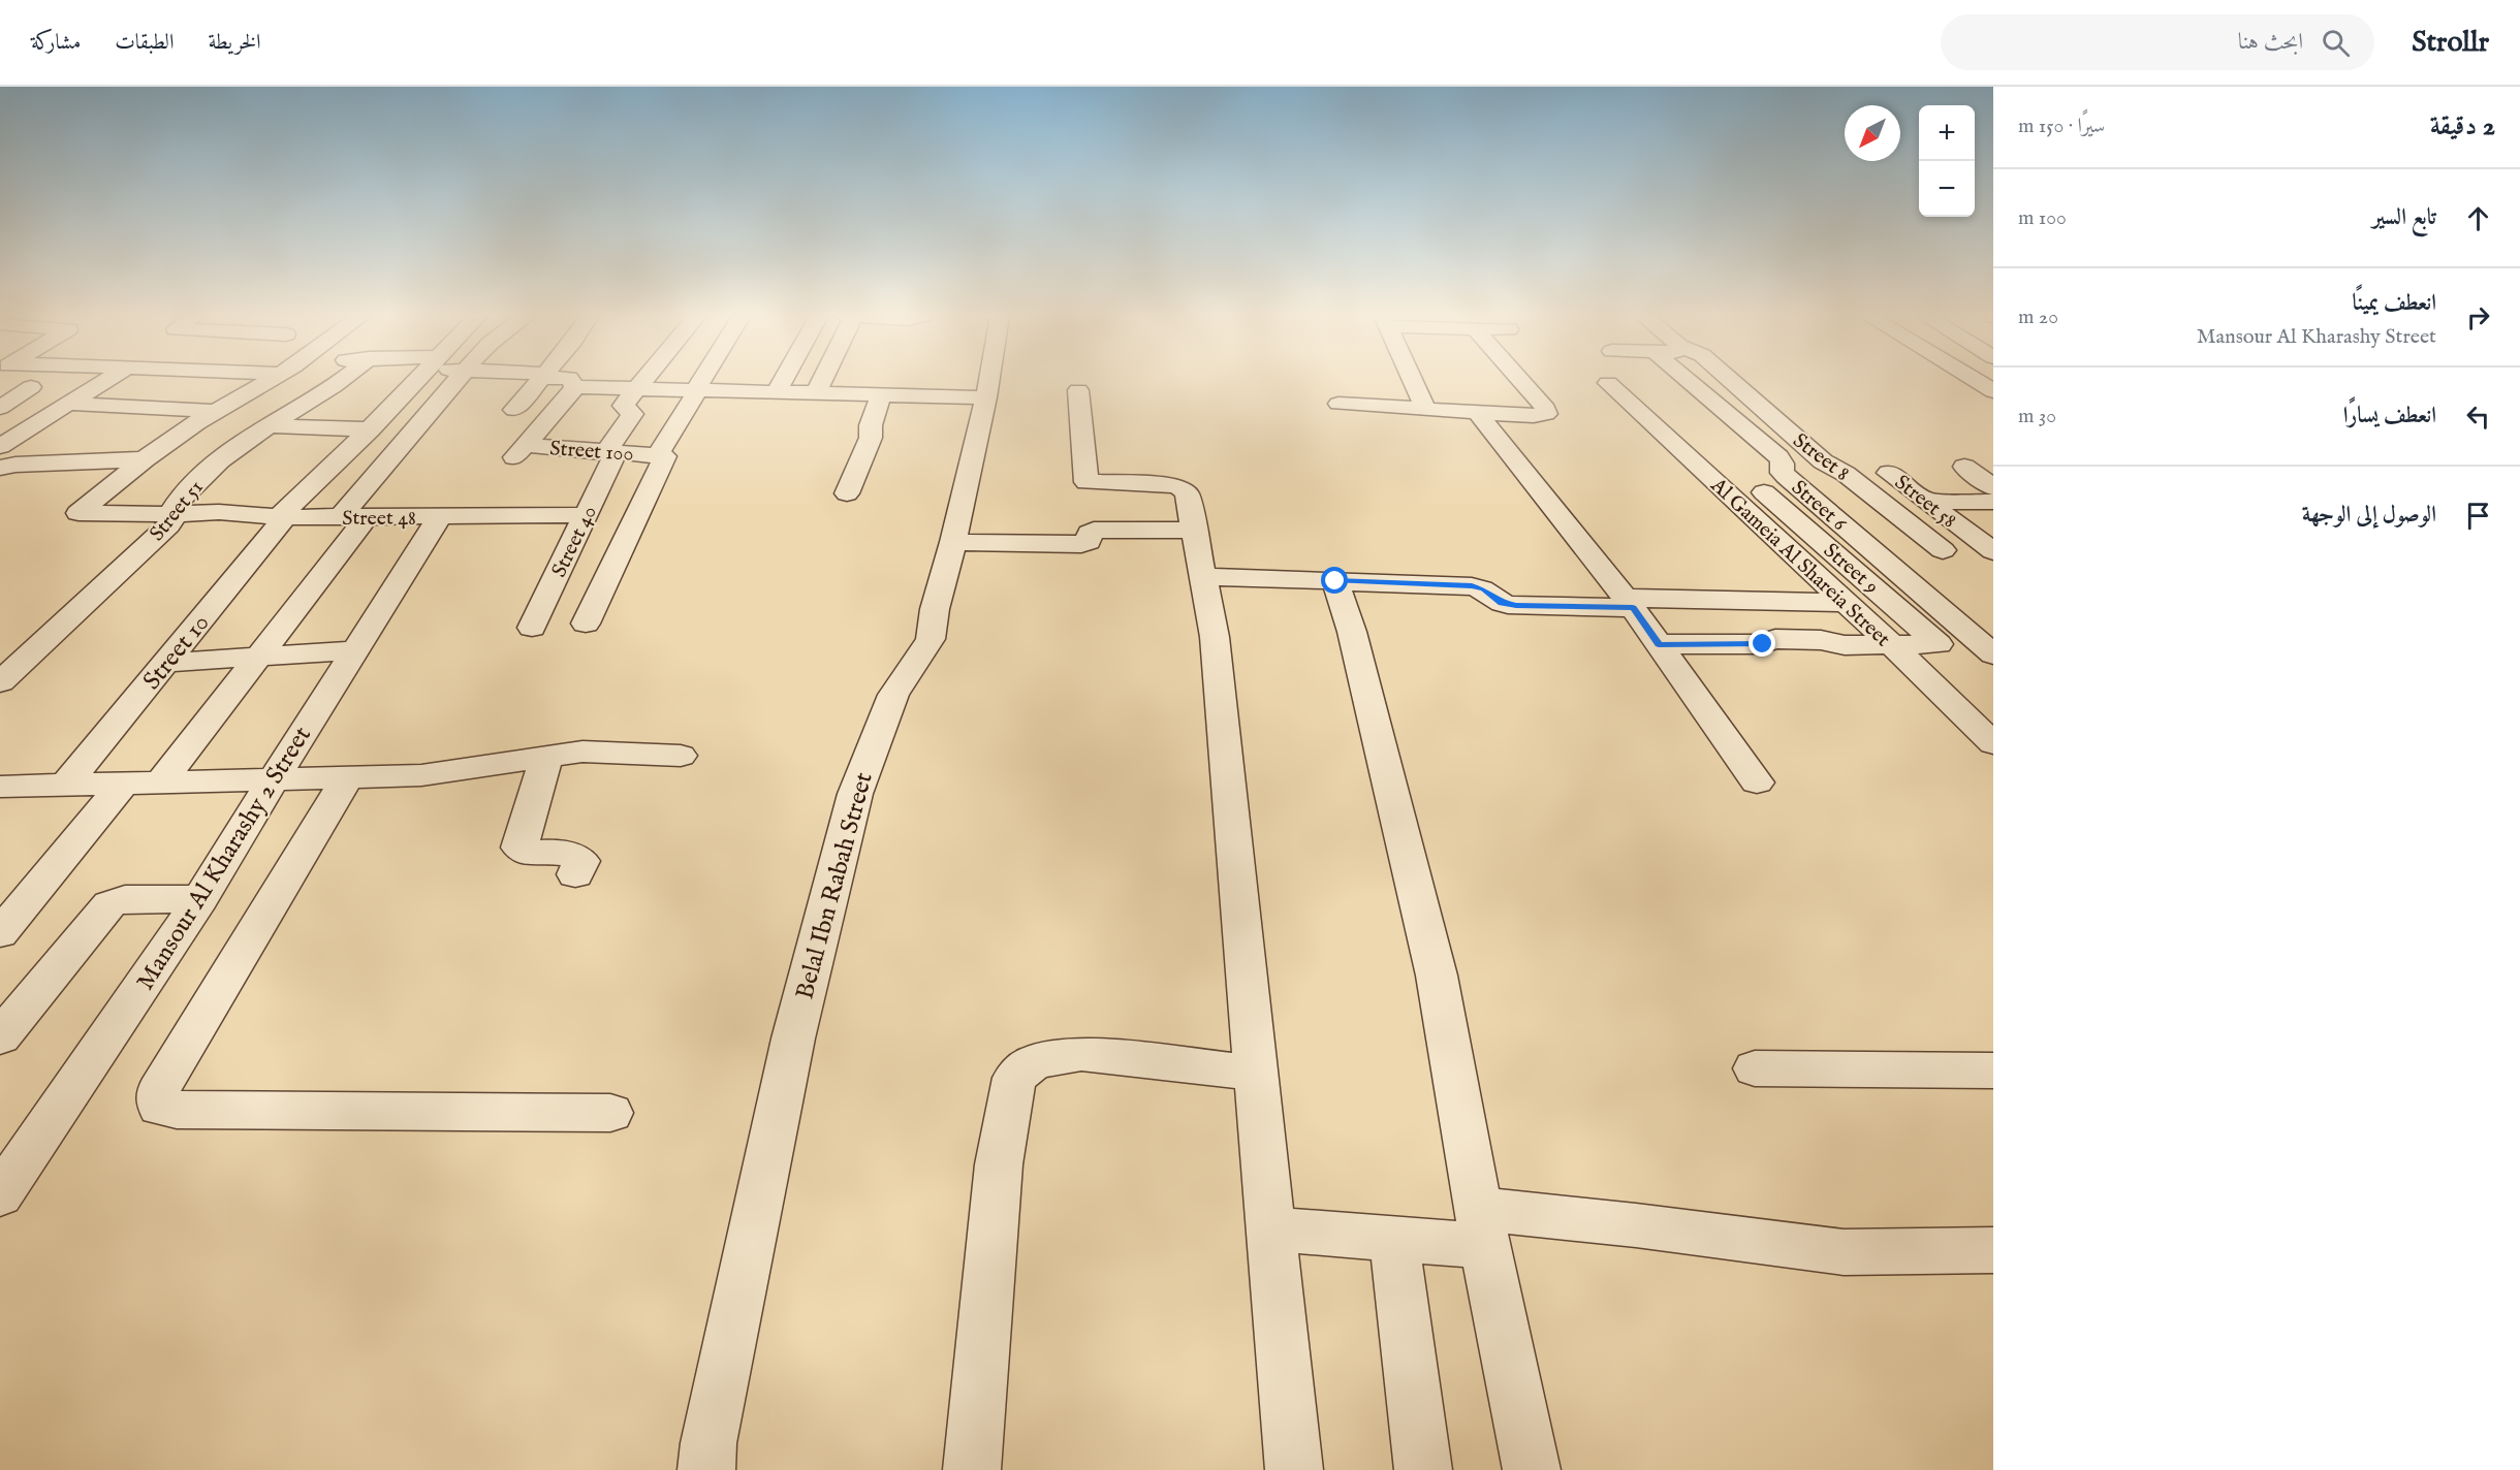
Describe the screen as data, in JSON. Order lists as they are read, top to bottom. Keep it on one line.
{"streets":{"street":["Street 100","Street 8","Street 58","Street 6","Street 51","Street 48","Street 40","Al Gameia Al Shareia Street","Street 9","Street 10","Mansour Al Kharashy 2 Street","Belal Ibn Rabah Street"]},"crossings":[["Street 100","Street 40"],["Street 51","Street 48"],["Street 48","Street 40"],["Street 48","Street 10"],["Street 48","Mansour Al Kharashy 2 Street"],["Al Gameia Al Shareia Street","Street 9"]],"north":"bottom left","page":{"header":"Strollr","search":"ابحث هنا","nav":["الخريطة","الطبقات","مشاركة"],"heading":["2 دقيقة","سيرًا · 150 m"],"map_buttons":["+","−"],"list":[["تابع السير","100 m"],["انعطف يمينًا","Mansour Al Kharashy Street","20 m"],["انعطف يسارًا","30 m"],"الوصول إلى الوجهة"]}}
